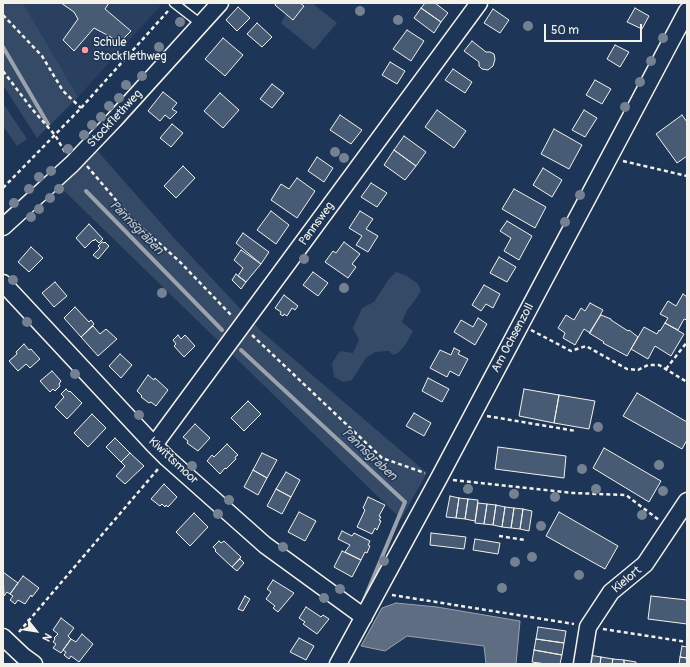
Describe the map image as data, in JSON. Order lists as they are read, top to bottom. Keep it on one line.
{"streets":{"street":["Stockflethweg","Pannsweg","Am Ochsenzoll","Kiwittsmoor","Kielort"]},"crossings":[["Pannsweg","Kiwittsmoor"],["Am Ochsenzoll","Kiwittsmoor"]],"water":["Pannsgraben"],"places":["Schule Stockflethweg"],"scale_bar":"50 m","north":"bottom right"}
